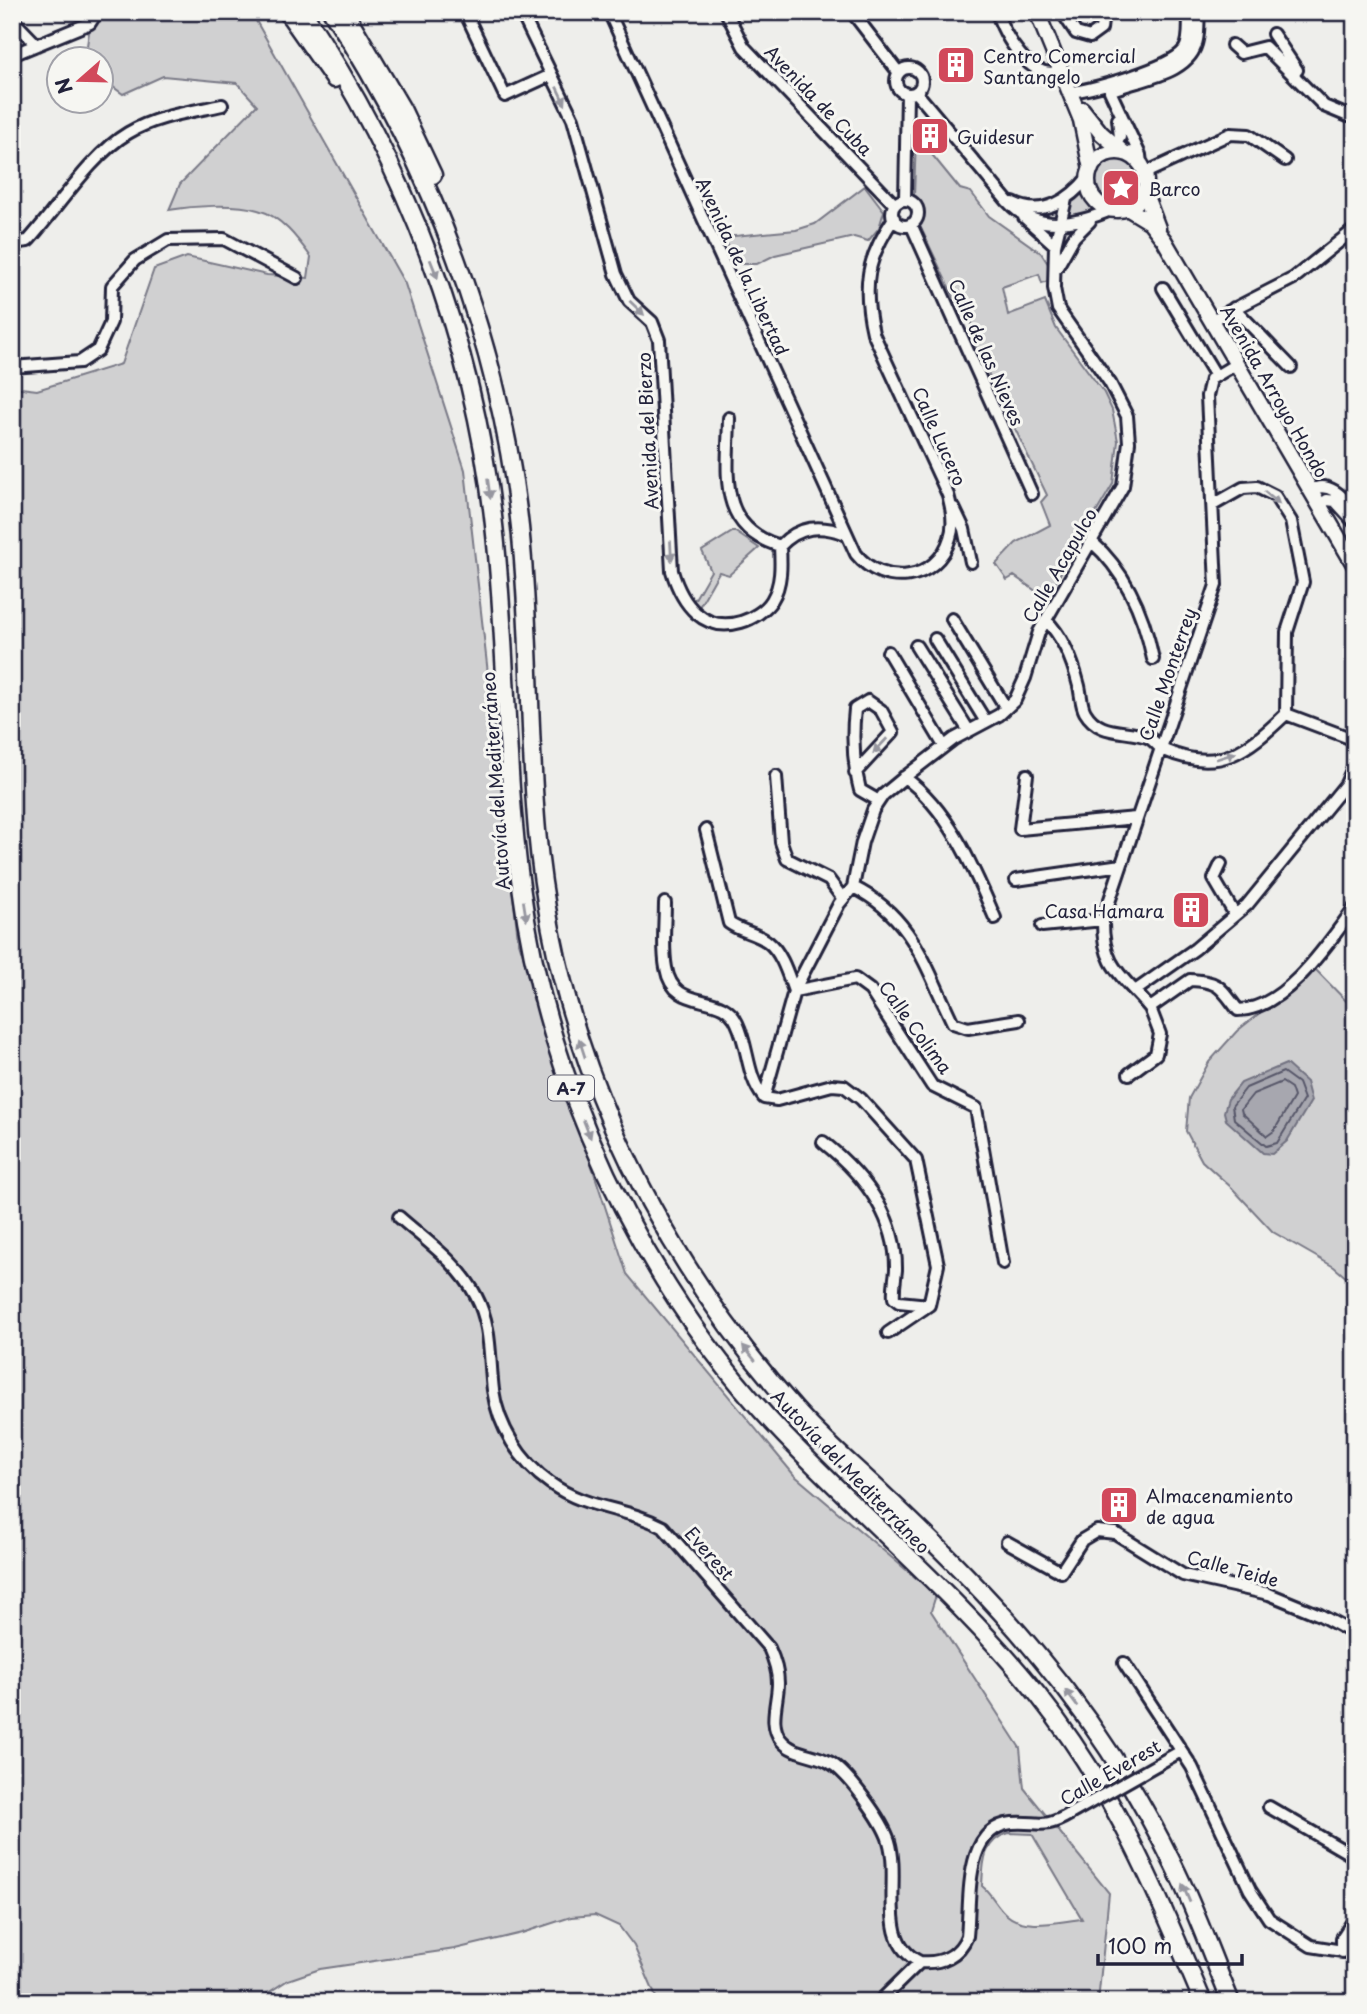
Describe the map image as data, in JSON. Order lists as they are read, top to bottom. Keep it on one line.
{"streets":{"highway":["Autovía del Mediterráneo","A-7"],"main road":["Avenida Arroyo Hondo"],"street":["Avenida de Cuba","Avenida de la Libertad","Calle de las Nieves","Avenida del Bierzo","Calle Lucero","Calle Acapulco","Calle Monterrey","Calle Colima","Everest","Calle Teide","Calle Everest"]},"crossings":[["Avenida de Cuba","Calle de las Nieves"],["Avenida de Cuba","Calle Lucero"],["Avenida de la Libertad","Calle Lucero"],["Calle de las Nieves","Calle Lucero"],["Calle Acapulco","Calle Colima"],["Everest","Calle Everest"]],"places":{"building":["Centro Comercial Santangelo","Guidesur","Casa Hamara","Almacenamiento de agua"],"place":["Barco"]},"scale_bar":"100 m","north":"left"}
